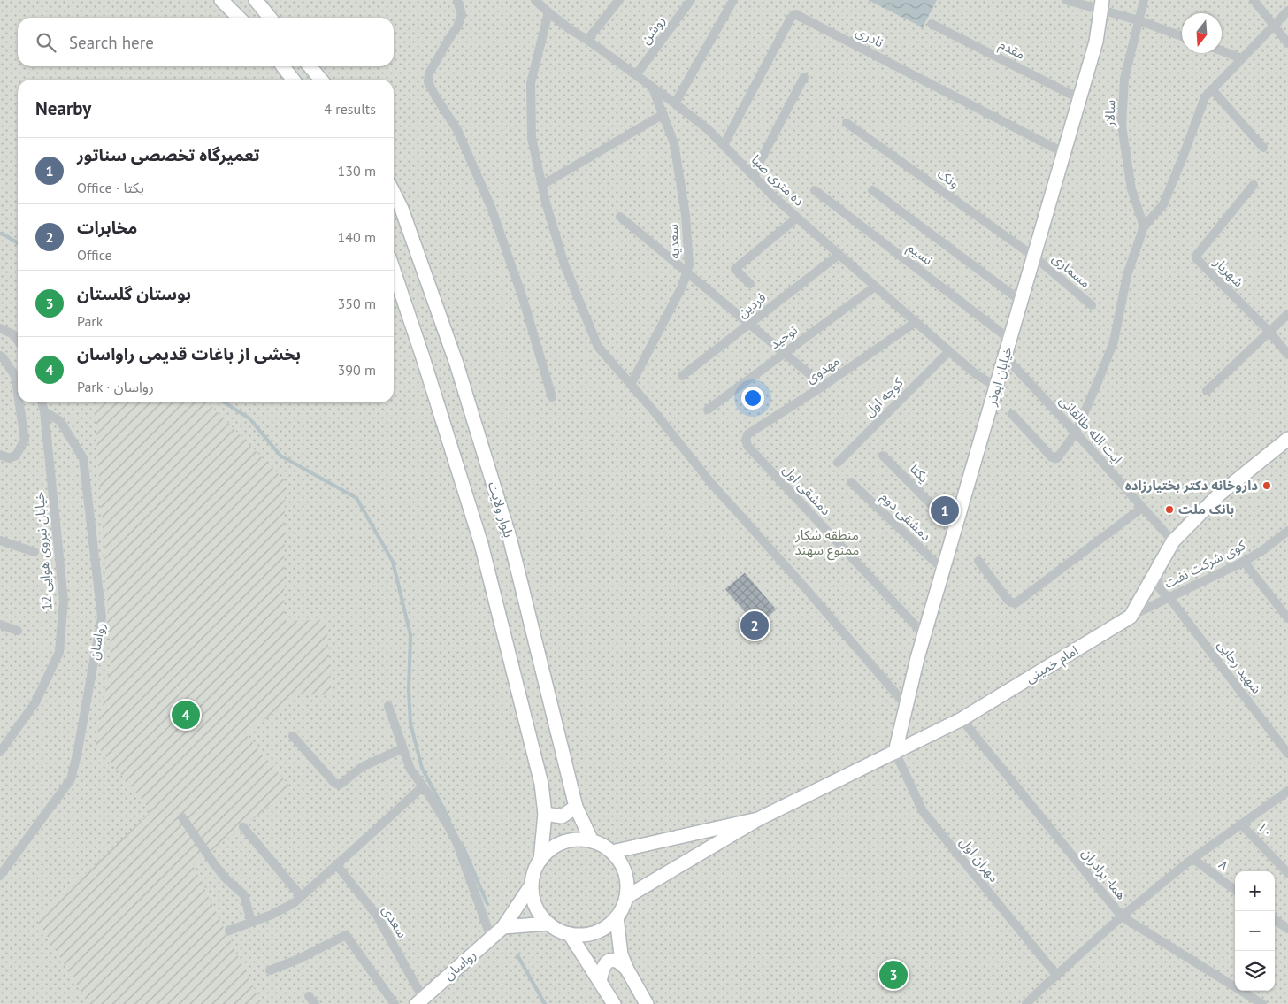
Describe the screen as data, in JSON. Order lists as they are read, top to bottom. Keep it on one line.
{"streets":{"main road":["خیابان ابوذر","بلوار ولایت","رواسان","امام خمینی"],"street":["روشن","نادری","مقدم","سالار","ونک","ده متری صبا","سعدیه","نسیم","مسماری","شهریار","فردین","توحید","مهدوی","کوچه اول","ایت الله طالقانی","یکتا","دمشقی اول","دمشقی دوم","خیابان نیروی هوایی 12","کوی شرکت نفت","شهید رجایی","۱۰","مهران اول","۸","هما- برادران","سعدی"]},"crossings":[["روشن","ده متری صبا"],["نادری","ده متری صبا"],["نادری","خیابان ابوذر"],["مقدم","خیابان ابوذر"],["ونک","مسماری"],["ونک","خیابان ابوذر"],["ده متری صبا","سعدیه"],["ده متری صبا","فردین"],["ده متری صبا","توحید"],["ده متری صبا","مهدوی"],["ده متری صبا","خیابان ابوذر"],["ده متری صبا","کوچه اول"],["نسیم","خیابان ابوذر"],["مسماری","خیابان ابوذر"],["مهدوی","دمشقی اول"],["خیابان ابوذر","ایت الله طالقانی"],["خیابان ابوذر","یکتا"],["خیابان ابوذر","دمشقی اول"],["خیابان ابوذر","دمشقی دوم"],["خیابان ابوذر","امام خمینی"],["خیابان ابوذر","مهران اول"],["ایت الله طالقانی","امام خمینی"],["بلوار ولایت","رواسان"],["خیابان نیروی هوایی 12","رواسان"],["کوی شرکت نفت","امام خمینی"],["کوی شرکت نفت","شهید رجایی"],["رواسان","سعدی"],["امام خمینی","شهید رجایی"],["امام خمینی","مهران اول"],["امام خمینی","هما- برادران"]],"parks":["منطقه شکار ممنوع سهند"],"places":["داروخانه دکتر بختیارزاده","بانک ملت"],"north":"bottom","page":{"search":"Search here","heading":["Nearby","4 results"],"list":[{"mark":"1","name":"تعمیرگاه تخصصی سناتور","note":"Office · یکتا","value":"130 m"},{"mark":"2","name":"مخابرات","note":"Office","value":"140 m"},{"mark":"3","name":"بوستان گلستان","note":"Park","value":"350 m"},{"mark":"4","name":"بخشی از باغات قدیمی راواسان","note":"Park · رواسان","value":"390 m"}],"pins":["1","2","4","3"],"map_buttons":["+","−"]}}
